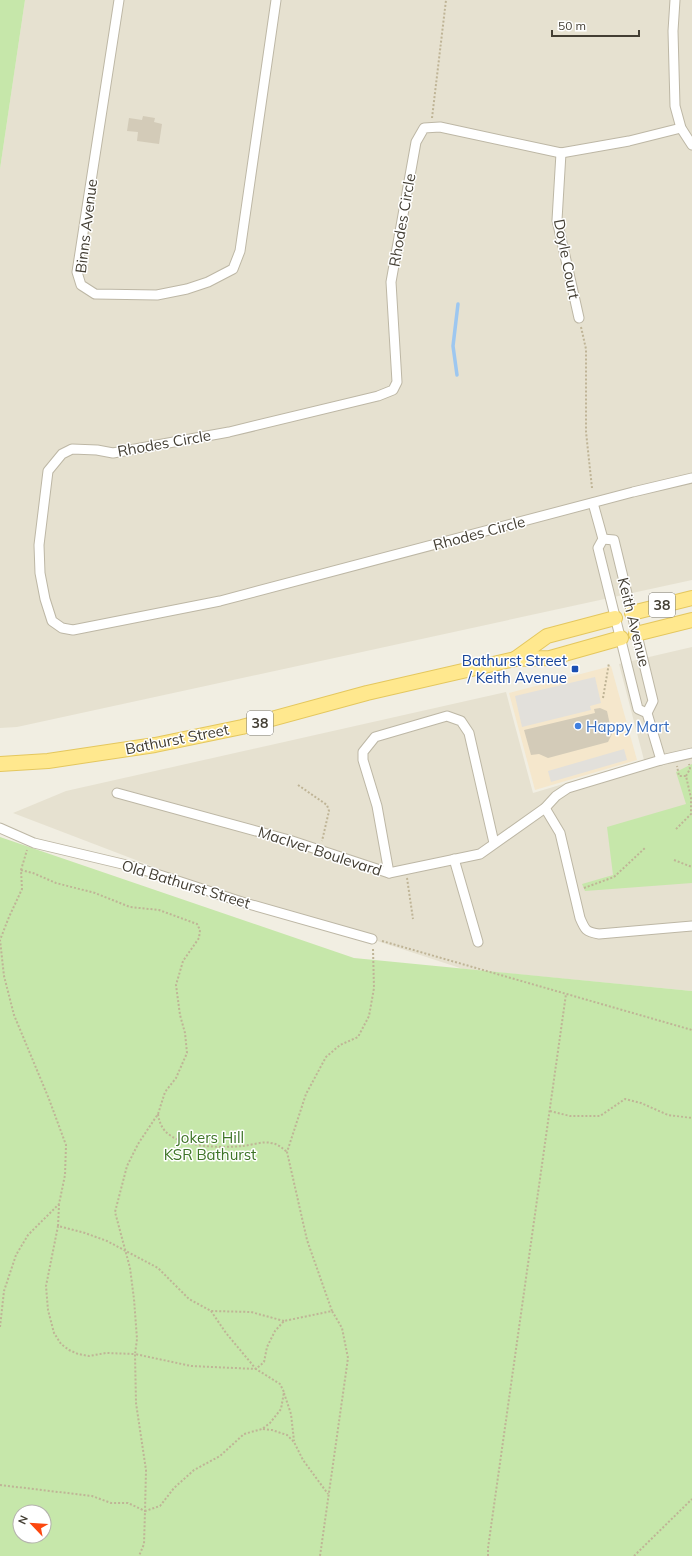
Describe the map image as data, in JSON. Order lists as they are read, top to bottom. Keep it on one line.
{"streets":{"main road":["38","Bathurst Street"],"street":["Rhodes Circle","Binns Avenue","Doyle Court","Keith Avenue","MacIver Boulevard","Old Bathurst Street"]},"crossings":[["Rhodes Circle","Keith Avenue"],["38","Keith Avenue"],["Keith Avenue","Bathurst Street"],["Keith Avenue","MacIver Boulevard"]],"parks":["Jokers Hill KSR Bathurst"],"places":{"transit":["Bathurst Street / Keith Avenue"],"other":["Happy Mart"]},"scale_bar":"50 m","north":"top left"}
